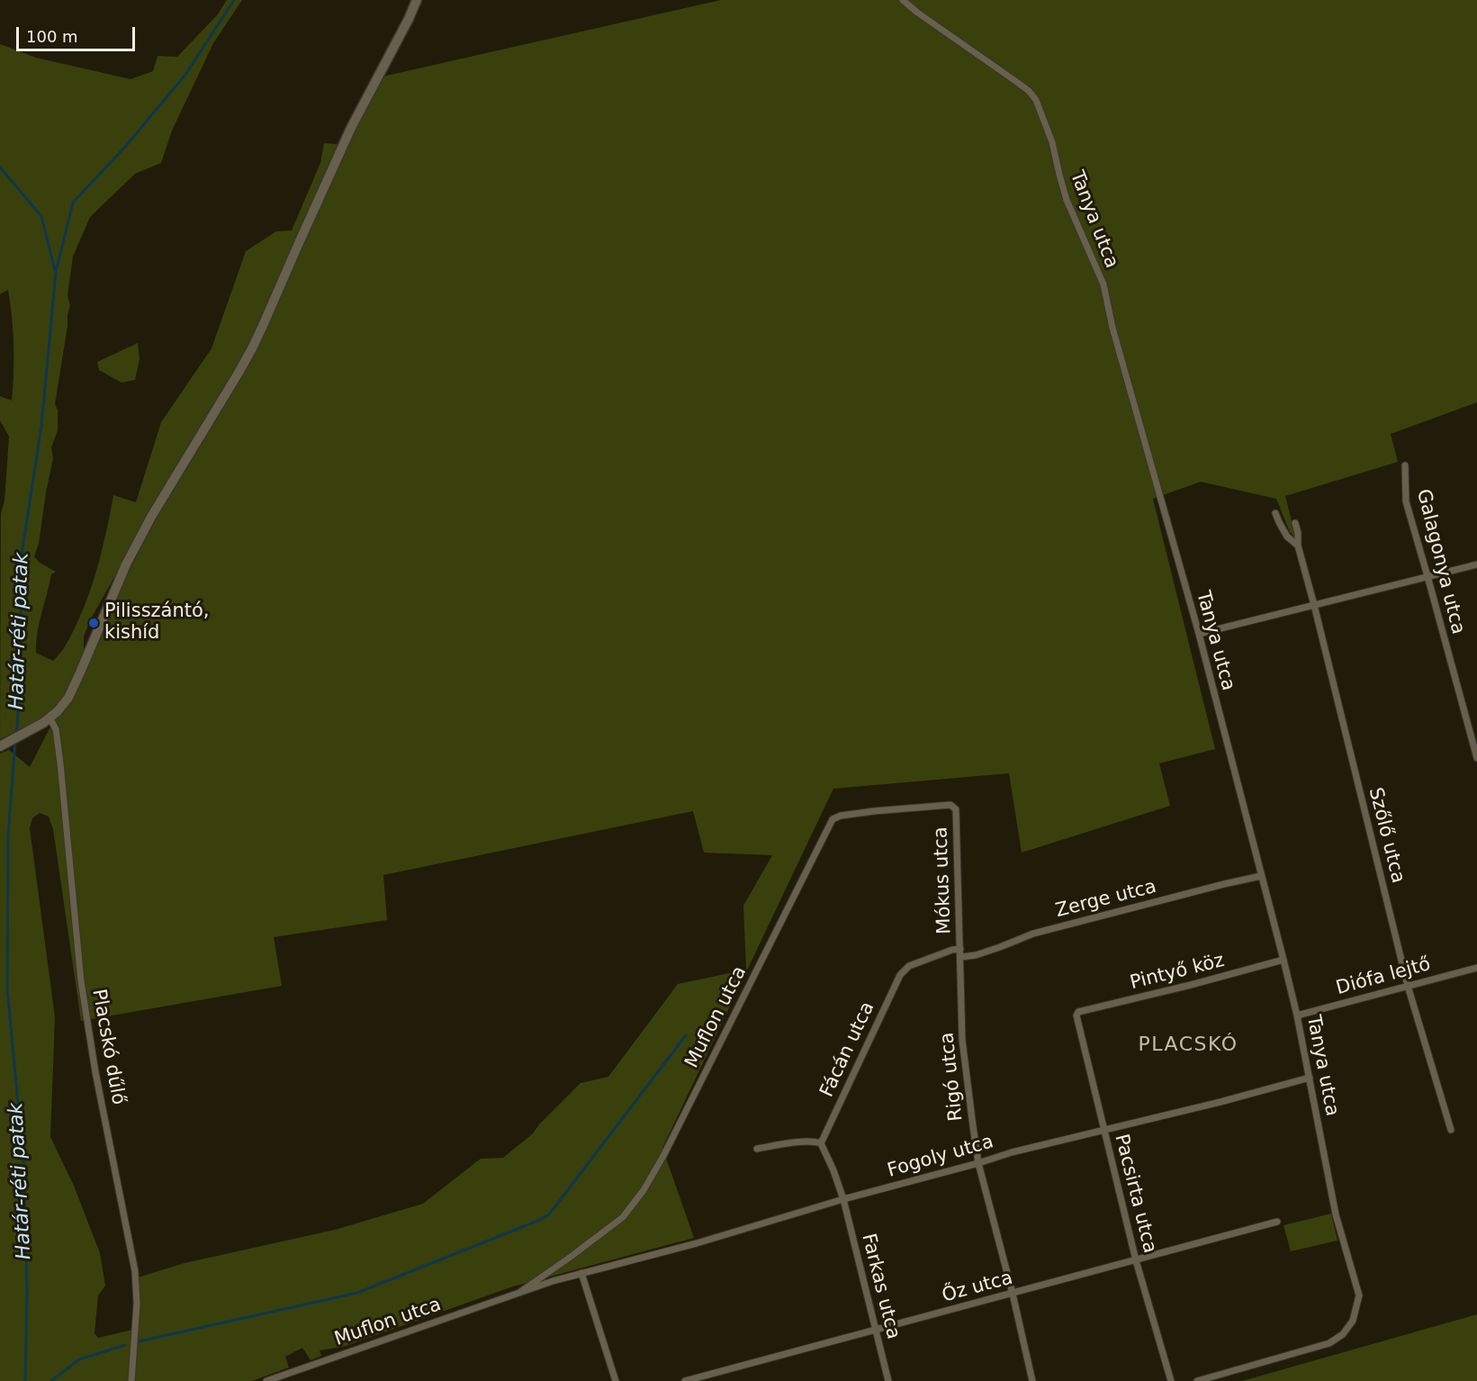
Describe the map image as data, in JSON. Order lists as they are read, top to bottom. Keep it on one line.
{"streets":{"street":["Tanya utca","Galagonya utca","Szőlő utca","Mókus utca","Zerge utca","Pintyő köz","Diófa lejtő","Muflon utca","Placskó dűlő","Fácán utca","Rigó utca","Fogoly utca","Pacsirta utca","Farkas utca","Őz utca"]},"crossings":[["Tanya utca","Zerge utca"],["Tanya utca","Pintyő köz"],["Tanya utca","Diófa lejtő"],["Tanya utca","Fogoly utca"],["Szőlő utca","Diófa lejtő"],["Mókus utca","Zerge utca"],["Mókus utca","Muflon utca"],["Mókus utca","Fácán utca"],["Mókus utca","Rigó utca"],["Zerge utca","Rigó utca"],["Pintyő köz","Pacsirta utca"],["Muflon utca","Fogoly utca"],["Rigó utca","Fogoly utca"],["Rigó utca","Őz utca"],["Fogoly utca","Pacsirta utca"],["Fogoly utca","Farkas utca"],["Pacsirta utca","Őz utca"],["Farkas utca","Őz utca"]],"districts":["PLACSKÓ"],"water":["Határ-réti patak"],"places":["Pilisszántó, kishíd"],"scale_bar":"100 m"}
